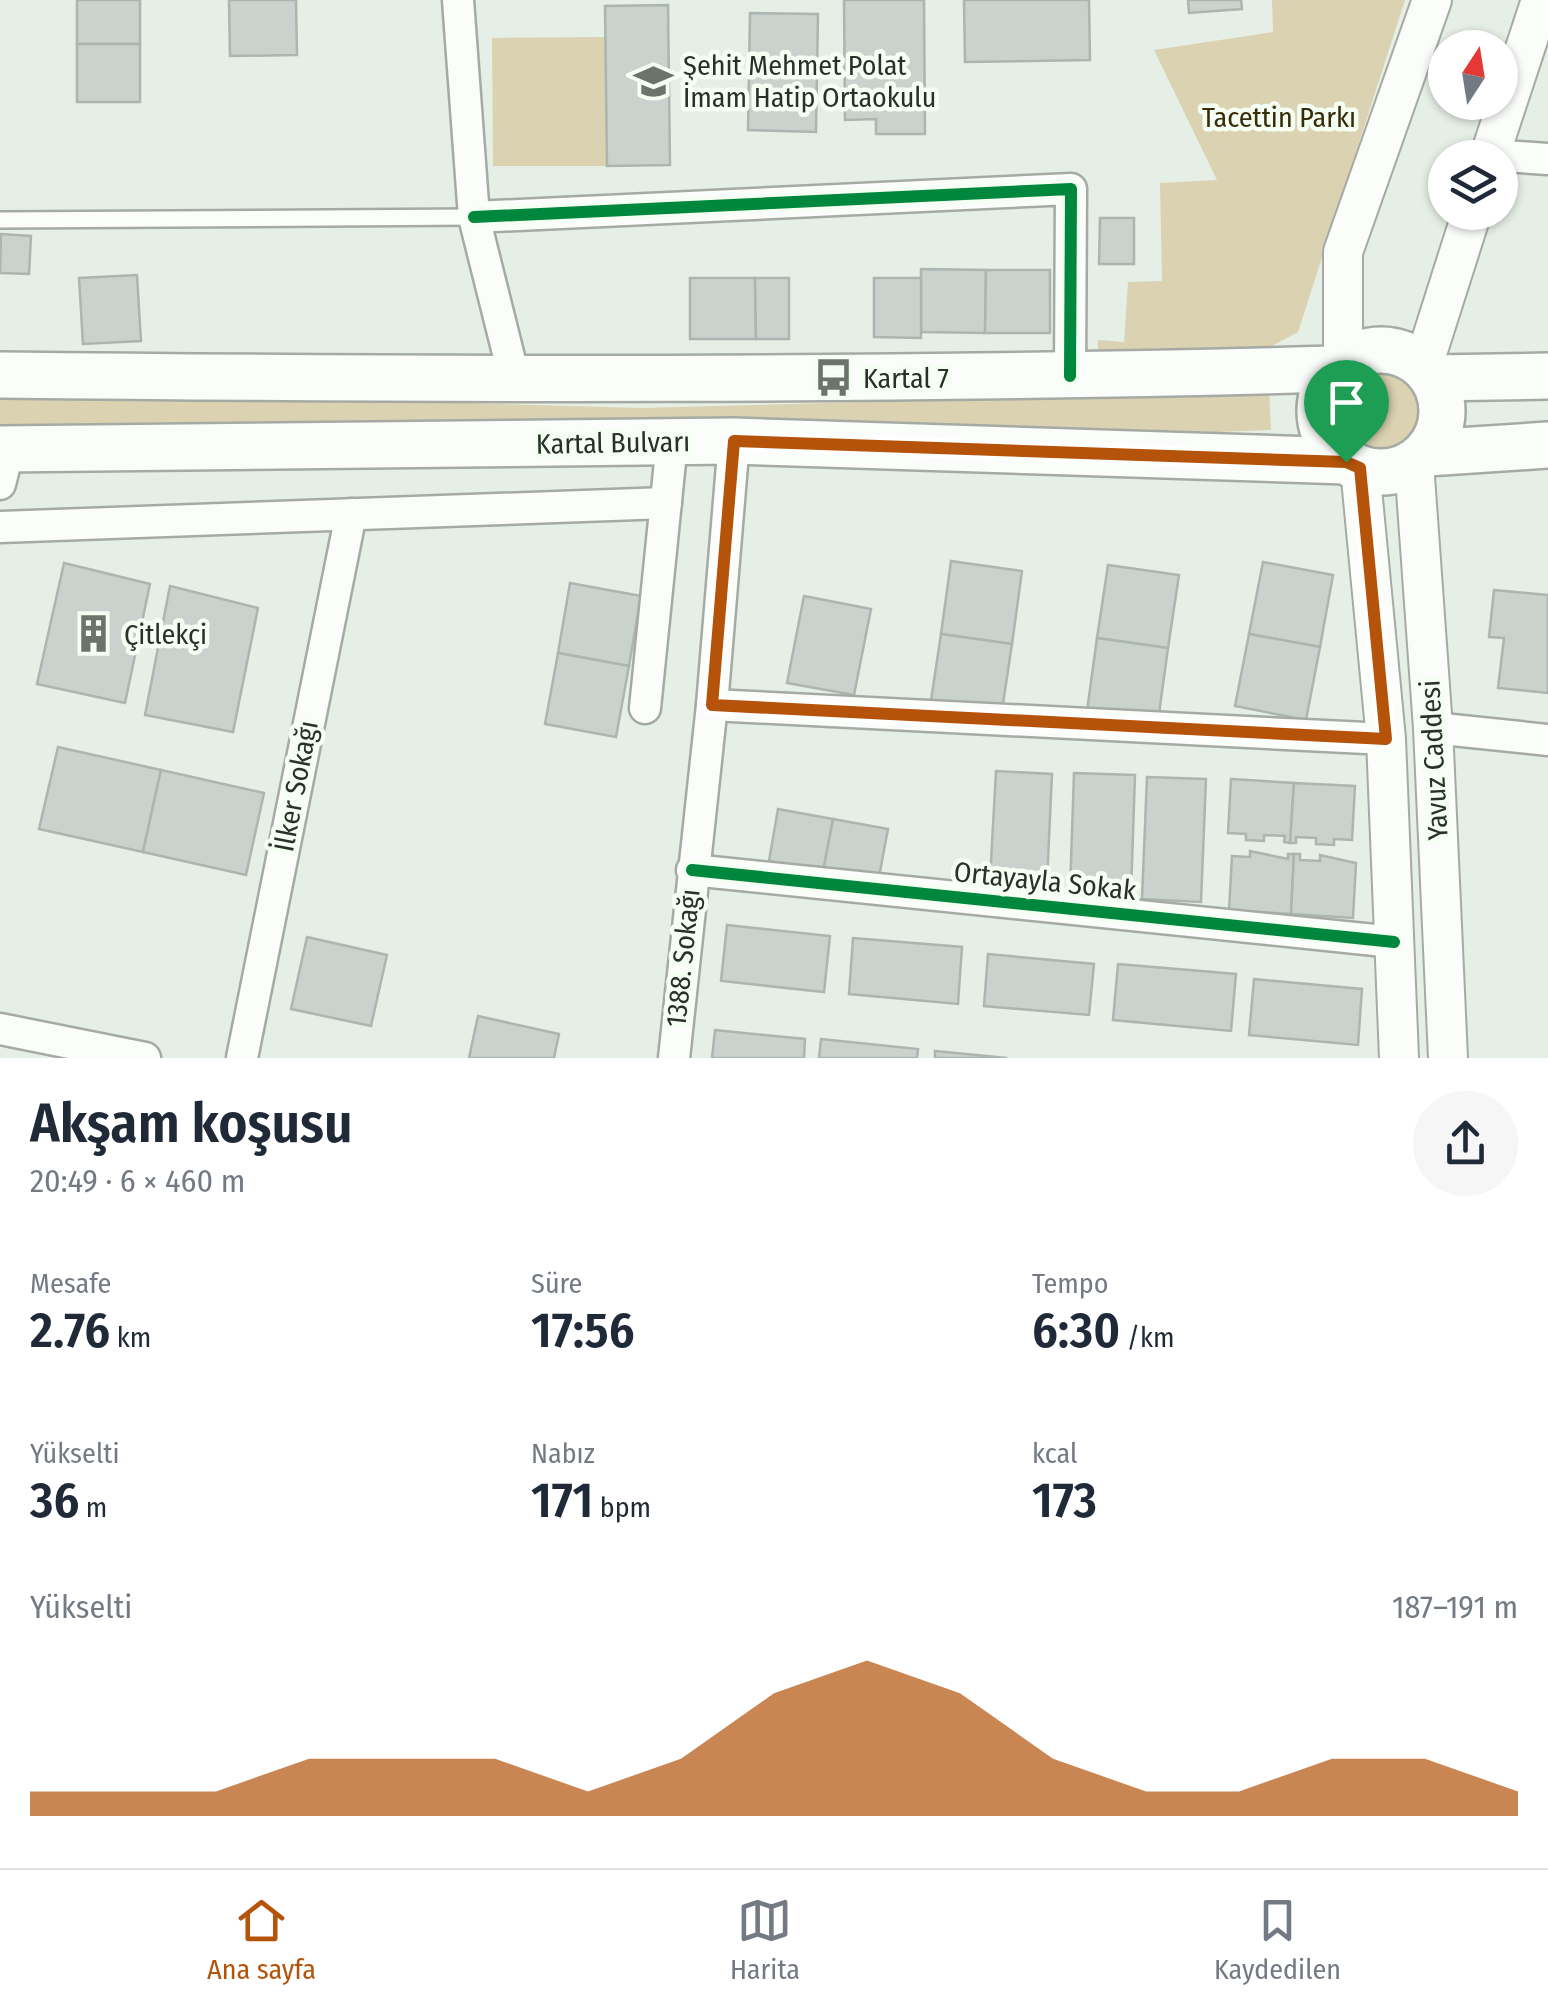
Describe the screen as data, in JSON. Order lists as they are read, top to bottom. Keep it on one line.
{"streets":{"main road":["Kartal Bulvarı"],"street":["Yavuz Caddesi","İlker Sokağı","Ortayayla Sokak","1388. Sokağı"]},"crossings":[["Kartal Bulvarı","Yavuz Caddesi"],["Kartal Bulvarı","1388. Sokağı"],["Yavuz Caddesi","Ortayayla Sokak"],["Ortayayla Sokak","1388. Sokağı"]],"parks":["Tacettin Parkı"],"places":{"school or university":["Şehit Mehmet Polat İmam Hatip Ortaokulu"],"bus stop":["Kartal 7"],"building":["Çitlekçi"]},"north":"top","page":{"heading":["Akşam koşusu","20:49 · 6 × 460 m"],"stats":[["Mesafe","2.76 km"],["Süre","17:56"],["Tempo","6:30 /km"],["Yükselti","36 m"],["Nabız","171 bpm"],["kcal","173"]],"chart":["Yükselti","187–191 m"],"tabs":["Ana sayfa","Harita","Kaydedilen"]}}
